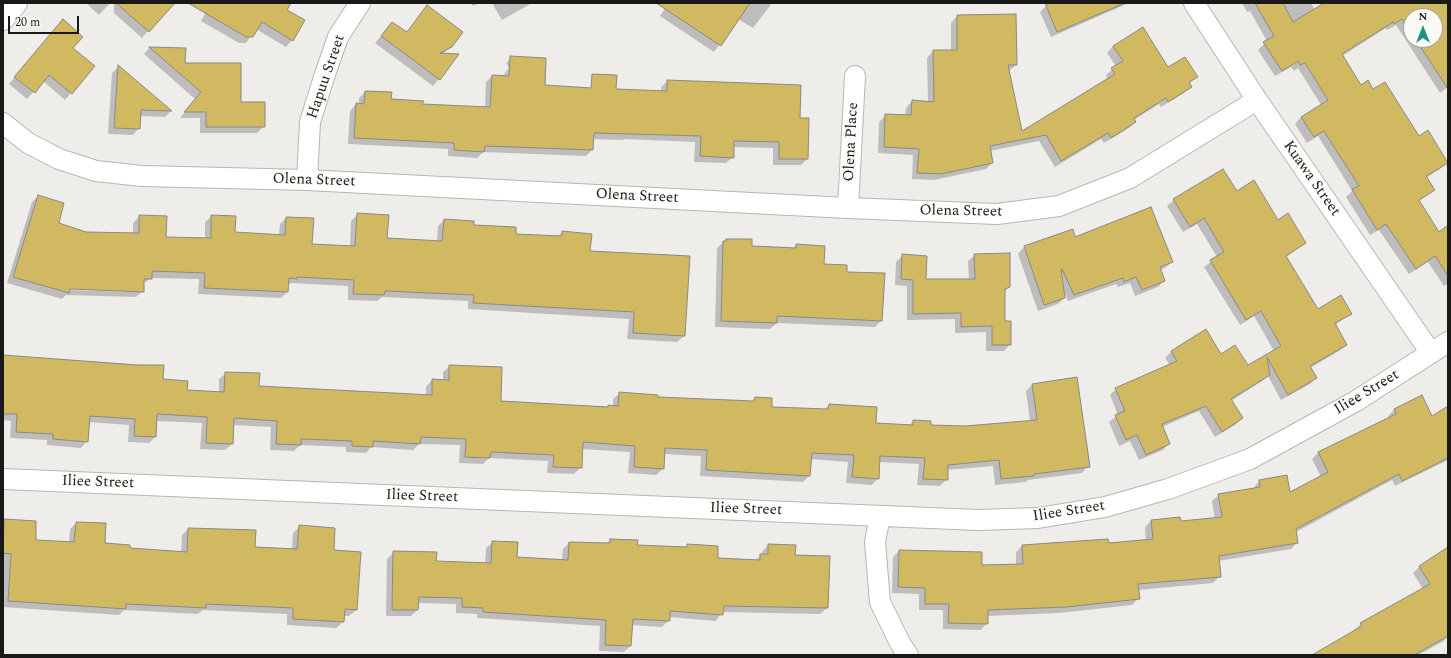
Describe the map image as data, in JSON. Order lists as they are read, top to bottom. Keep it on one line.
{"streets":{"street":["Hapuu Street","Olena Place","Kuawa Street","Olena Street","Iliee Street"]},"crossings":[["Hapuu Street","Olena Street"],["Olena Place","Olena Street"],["Kuawa Street","Olena Street"],["Kuawa Street","Iliee Street"]],"scale_bar":"20 m","north":"top"}
